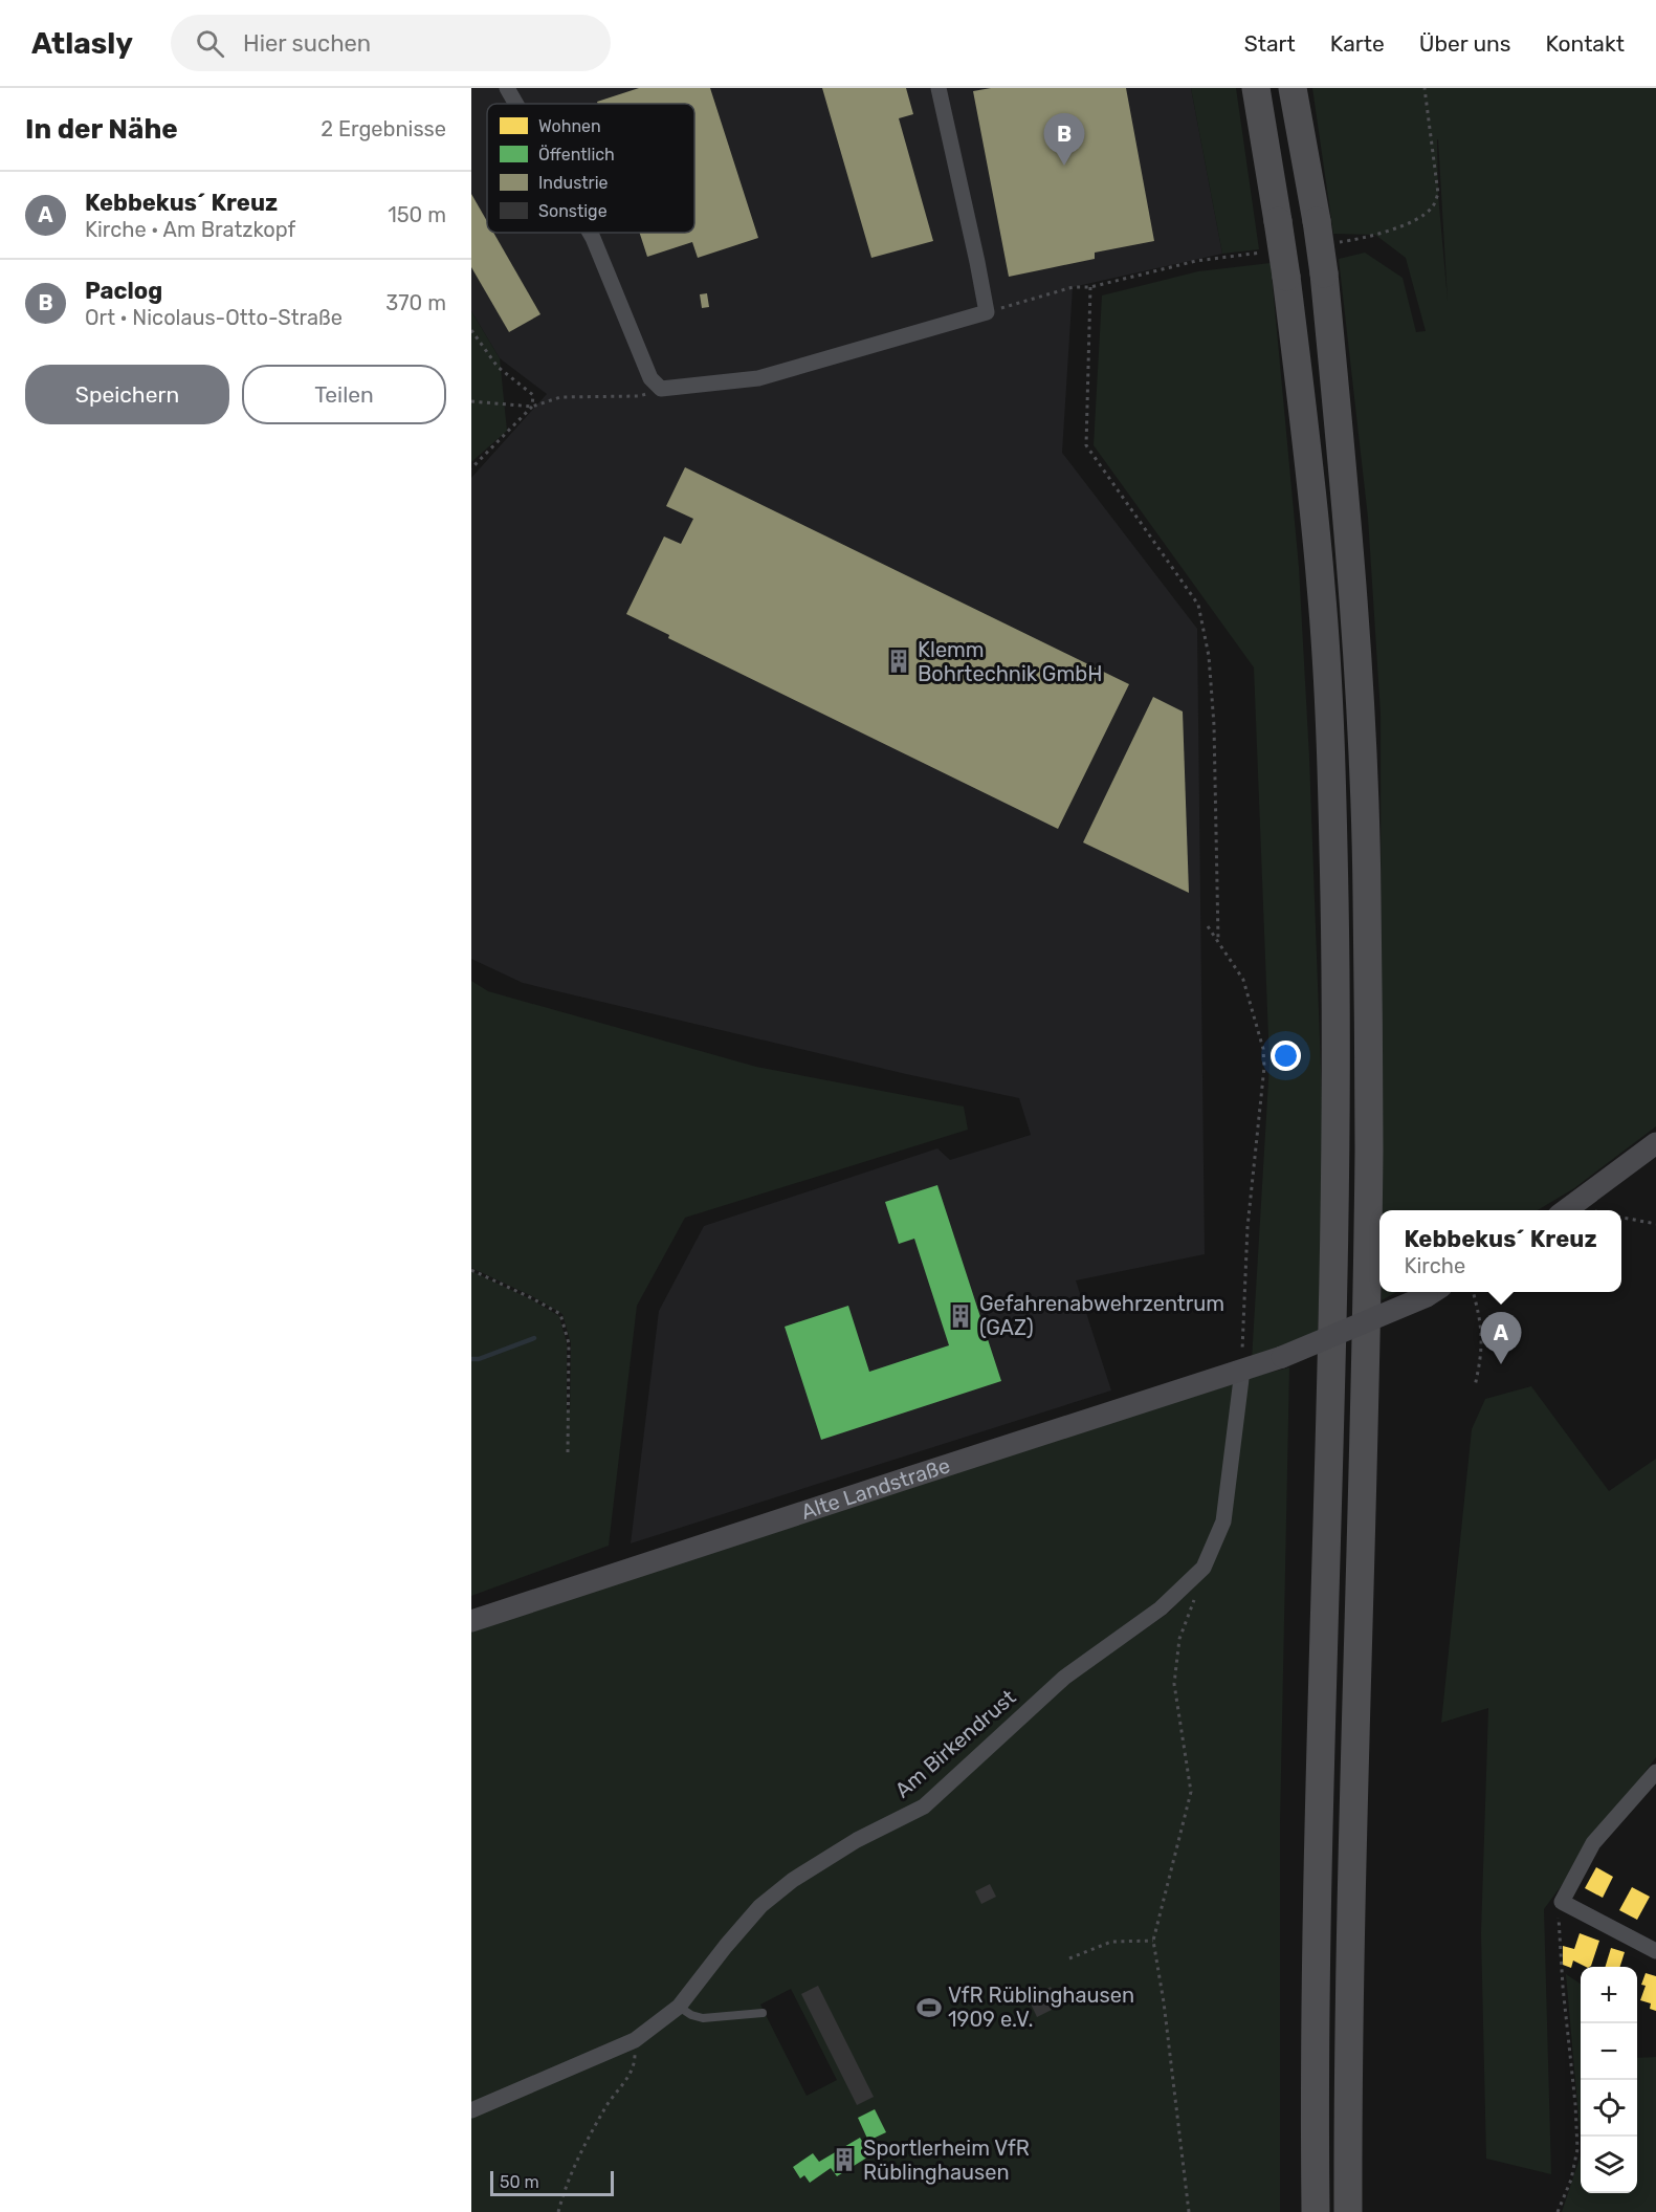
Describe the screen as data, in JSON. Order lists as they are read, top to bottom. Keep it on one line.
{"streets":{"street":["Alte Landstraße","Am Birkendrust"]},"crossings":[["Alte Landstraße","Am Birkendrust"]],"places":{"building":["Klemm Bohrtechnik GmbH","Gefahrenabwehrzentrum (GAZ)","Sportlerheim VfR Rüblinghausen"],"sports":["VfR Rüblinghausen 1909 e.V."]},"legend":["Wohnen","Öffentlich","Industrie","Sonstige"],"scale_bar":"50 m","page":{"header":"Atlasly","search":"Hier suchen","nav":["Start","Karte","Über uns","Kontakt"],"heading":["In der Nähe","2 Ergebnisse"],"pins":["B","A"],"list":[{"mark":"A","name":"Kebbekus´ Kreuz","note":"Kirche · Am Bratzkopf","value":"150 m"},{"mark":"B","name":"Paclog","note":"Ort · Nicolaus-Otto-Straße","value":"370 m"}],"buttons":["Speichern","Teilen"],"popup":["Kebbekus´ Kreuz","Kirche"],"map_buttons":["+","−"],"scale":"50 m"}}
